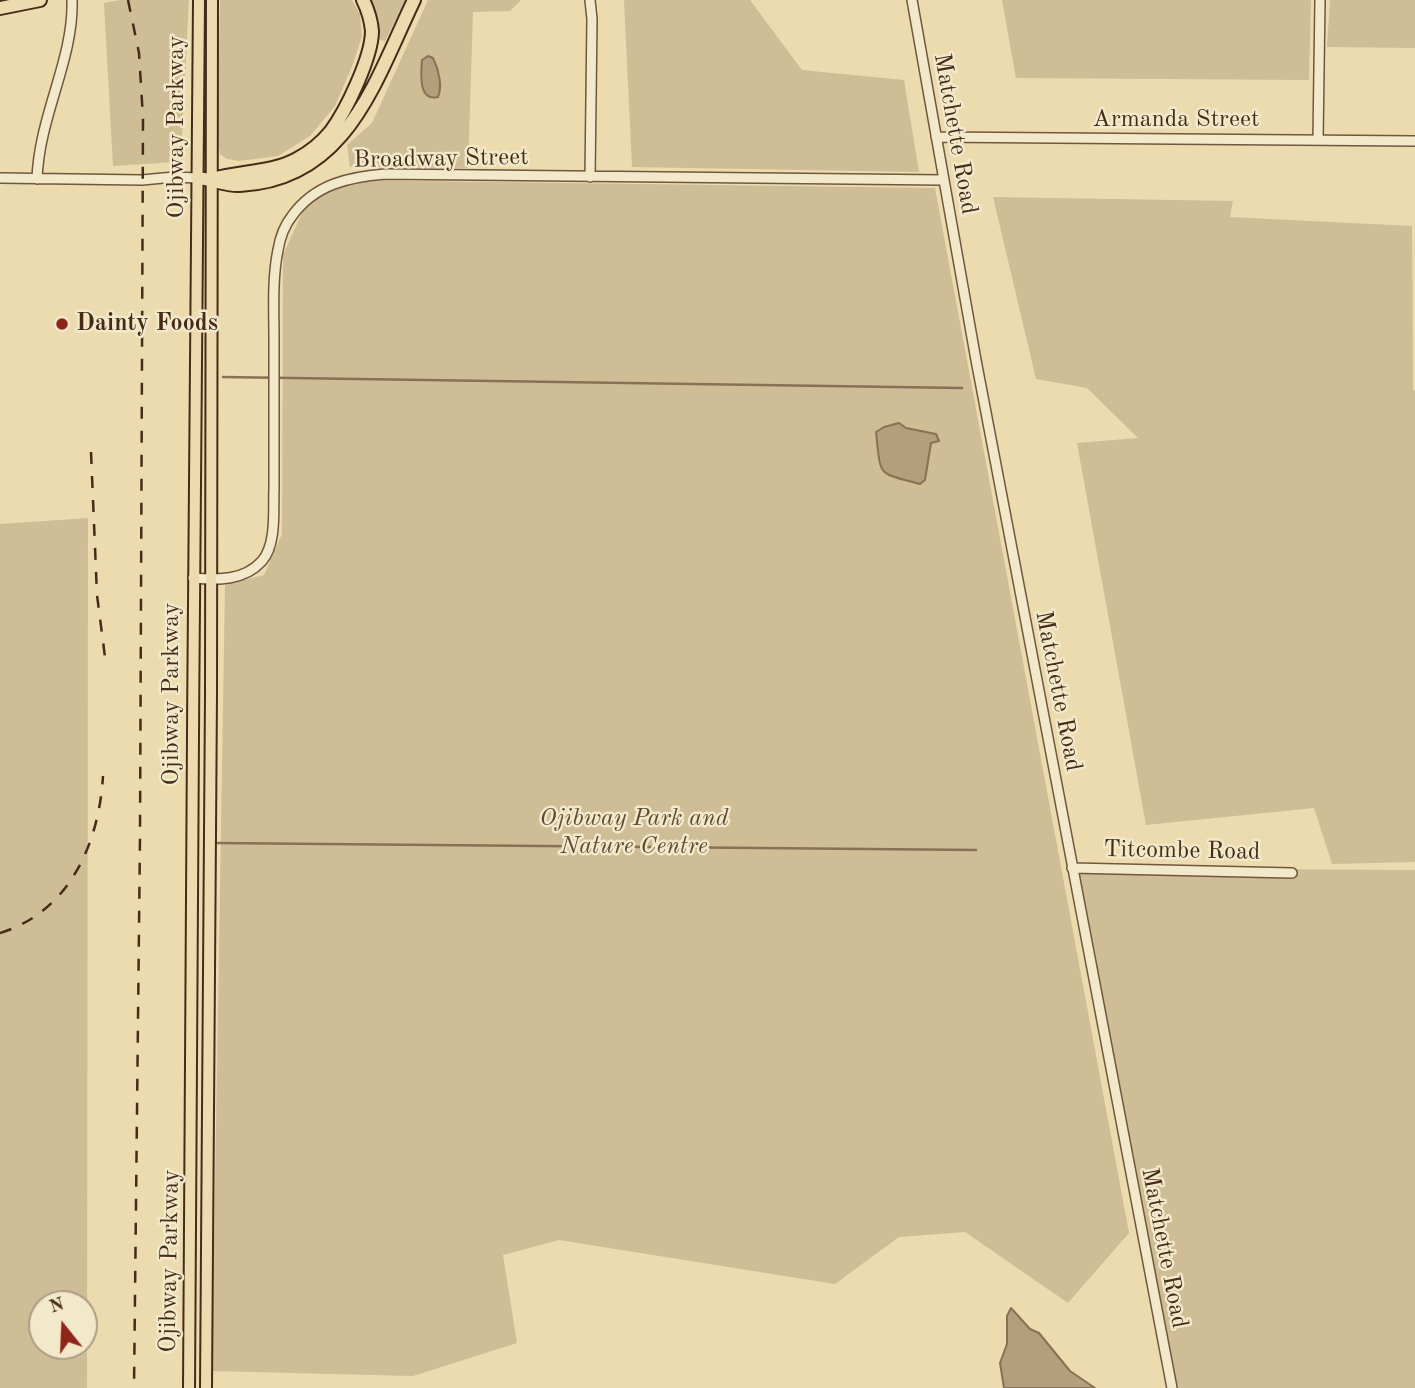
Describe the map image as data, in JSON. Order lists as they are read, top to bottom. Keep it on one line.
{"streets":{"main road":["Ojibway Parkway"],"street":["Armanda Street","Matchette Road","Broadway Street","Titcombe Road"]},"crossings":[["Armanda Street","Matchette Road"],["Ojibway Parkway","Broadway Street"],["Matchette Road","Broadway Street"],["Matchette Road","Titcombe Road"]],"parks":["Ojibway Park and Nature Centre"],"places":["Dainty Foods"],"north":"top"}
